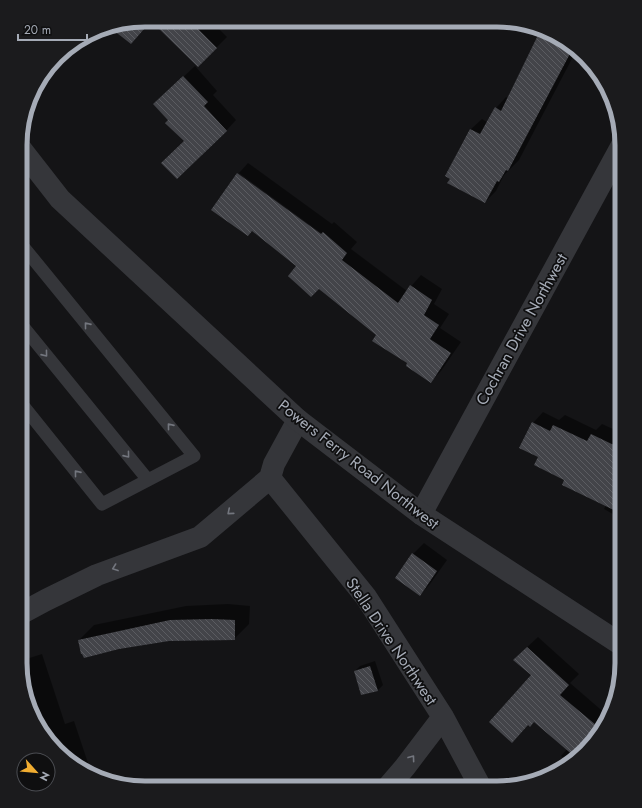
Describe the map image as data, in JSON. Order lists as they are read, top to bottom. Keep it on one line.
{"streets":{"street":["Cochran Drive Northwest","Powers Ferry Road Northwest","Stella Drive Northwest"]},"crossings":[["Cochran Drive Northwest","Powers Ferry Road Northwest"]],"scale_bar":"20 m","north":"bottom right"}
